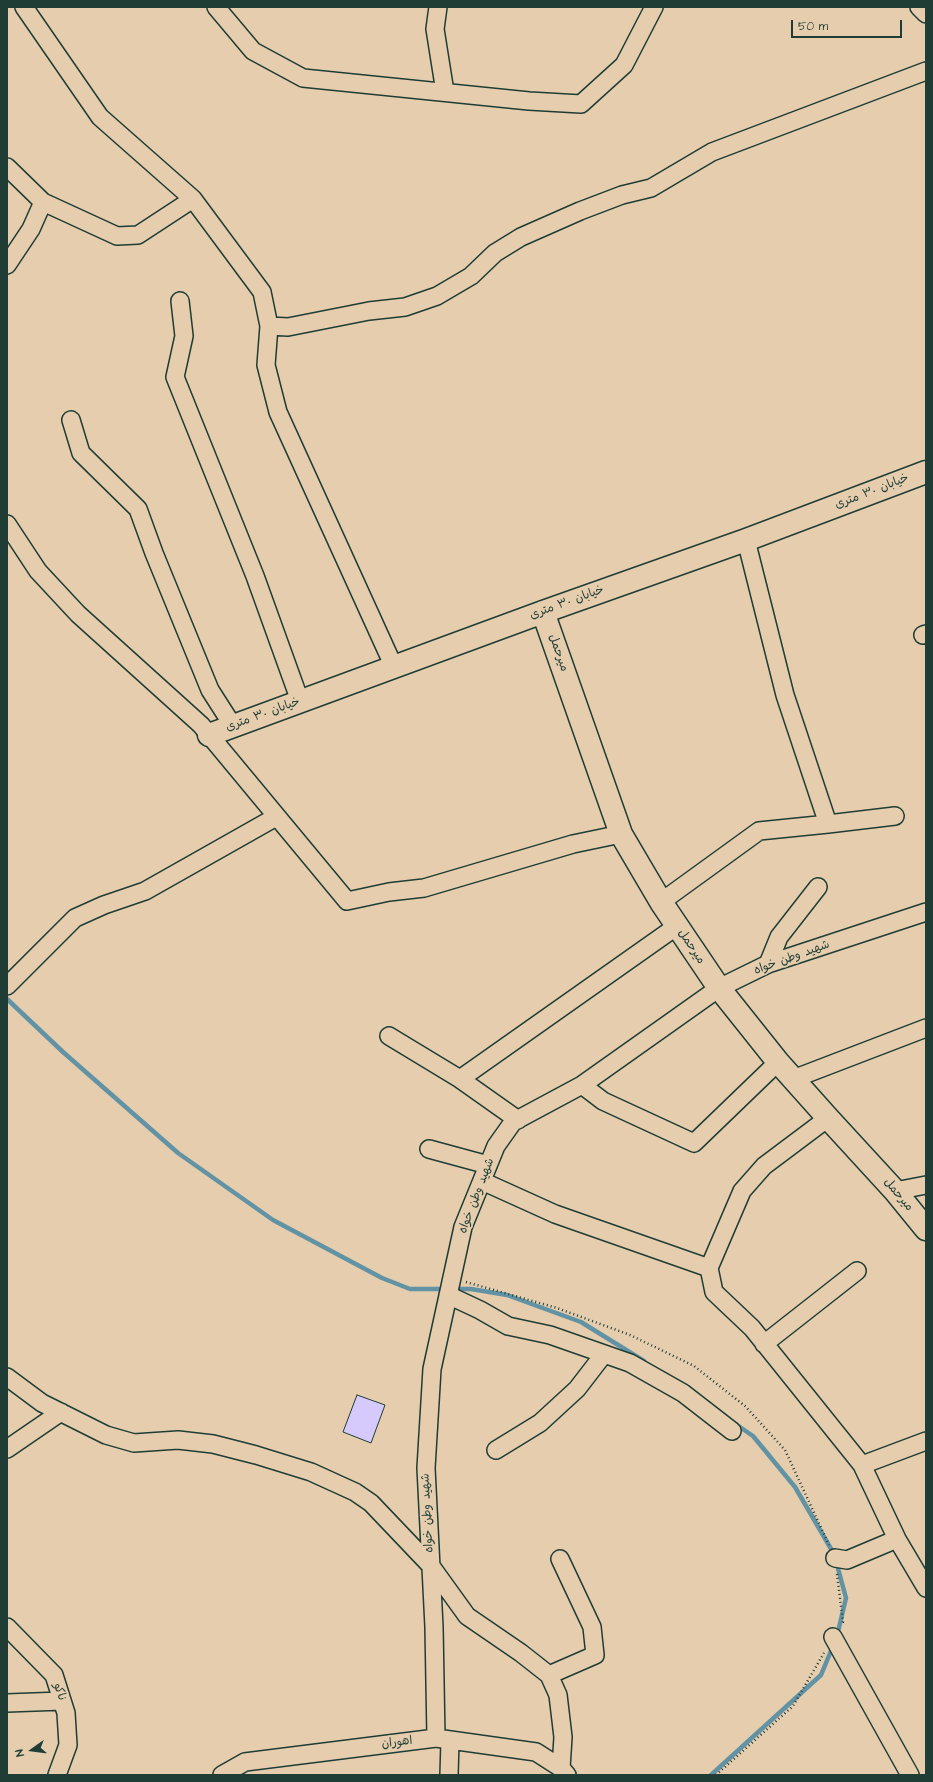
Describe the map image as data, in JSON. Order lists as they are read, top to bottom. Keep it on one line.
{"streets":{"street":["خیابان ۳۰ متری","میرحمل","شهید وطن خواه","ناکو","اهوران"]},"crossings":[["خیابان ۳۰ متری","میرحمل"],["میرحمل","شهید وطن خواه"],["شهید وطن خواه","اهوران"]],"scale_bar":"50 m","north":"left"}
